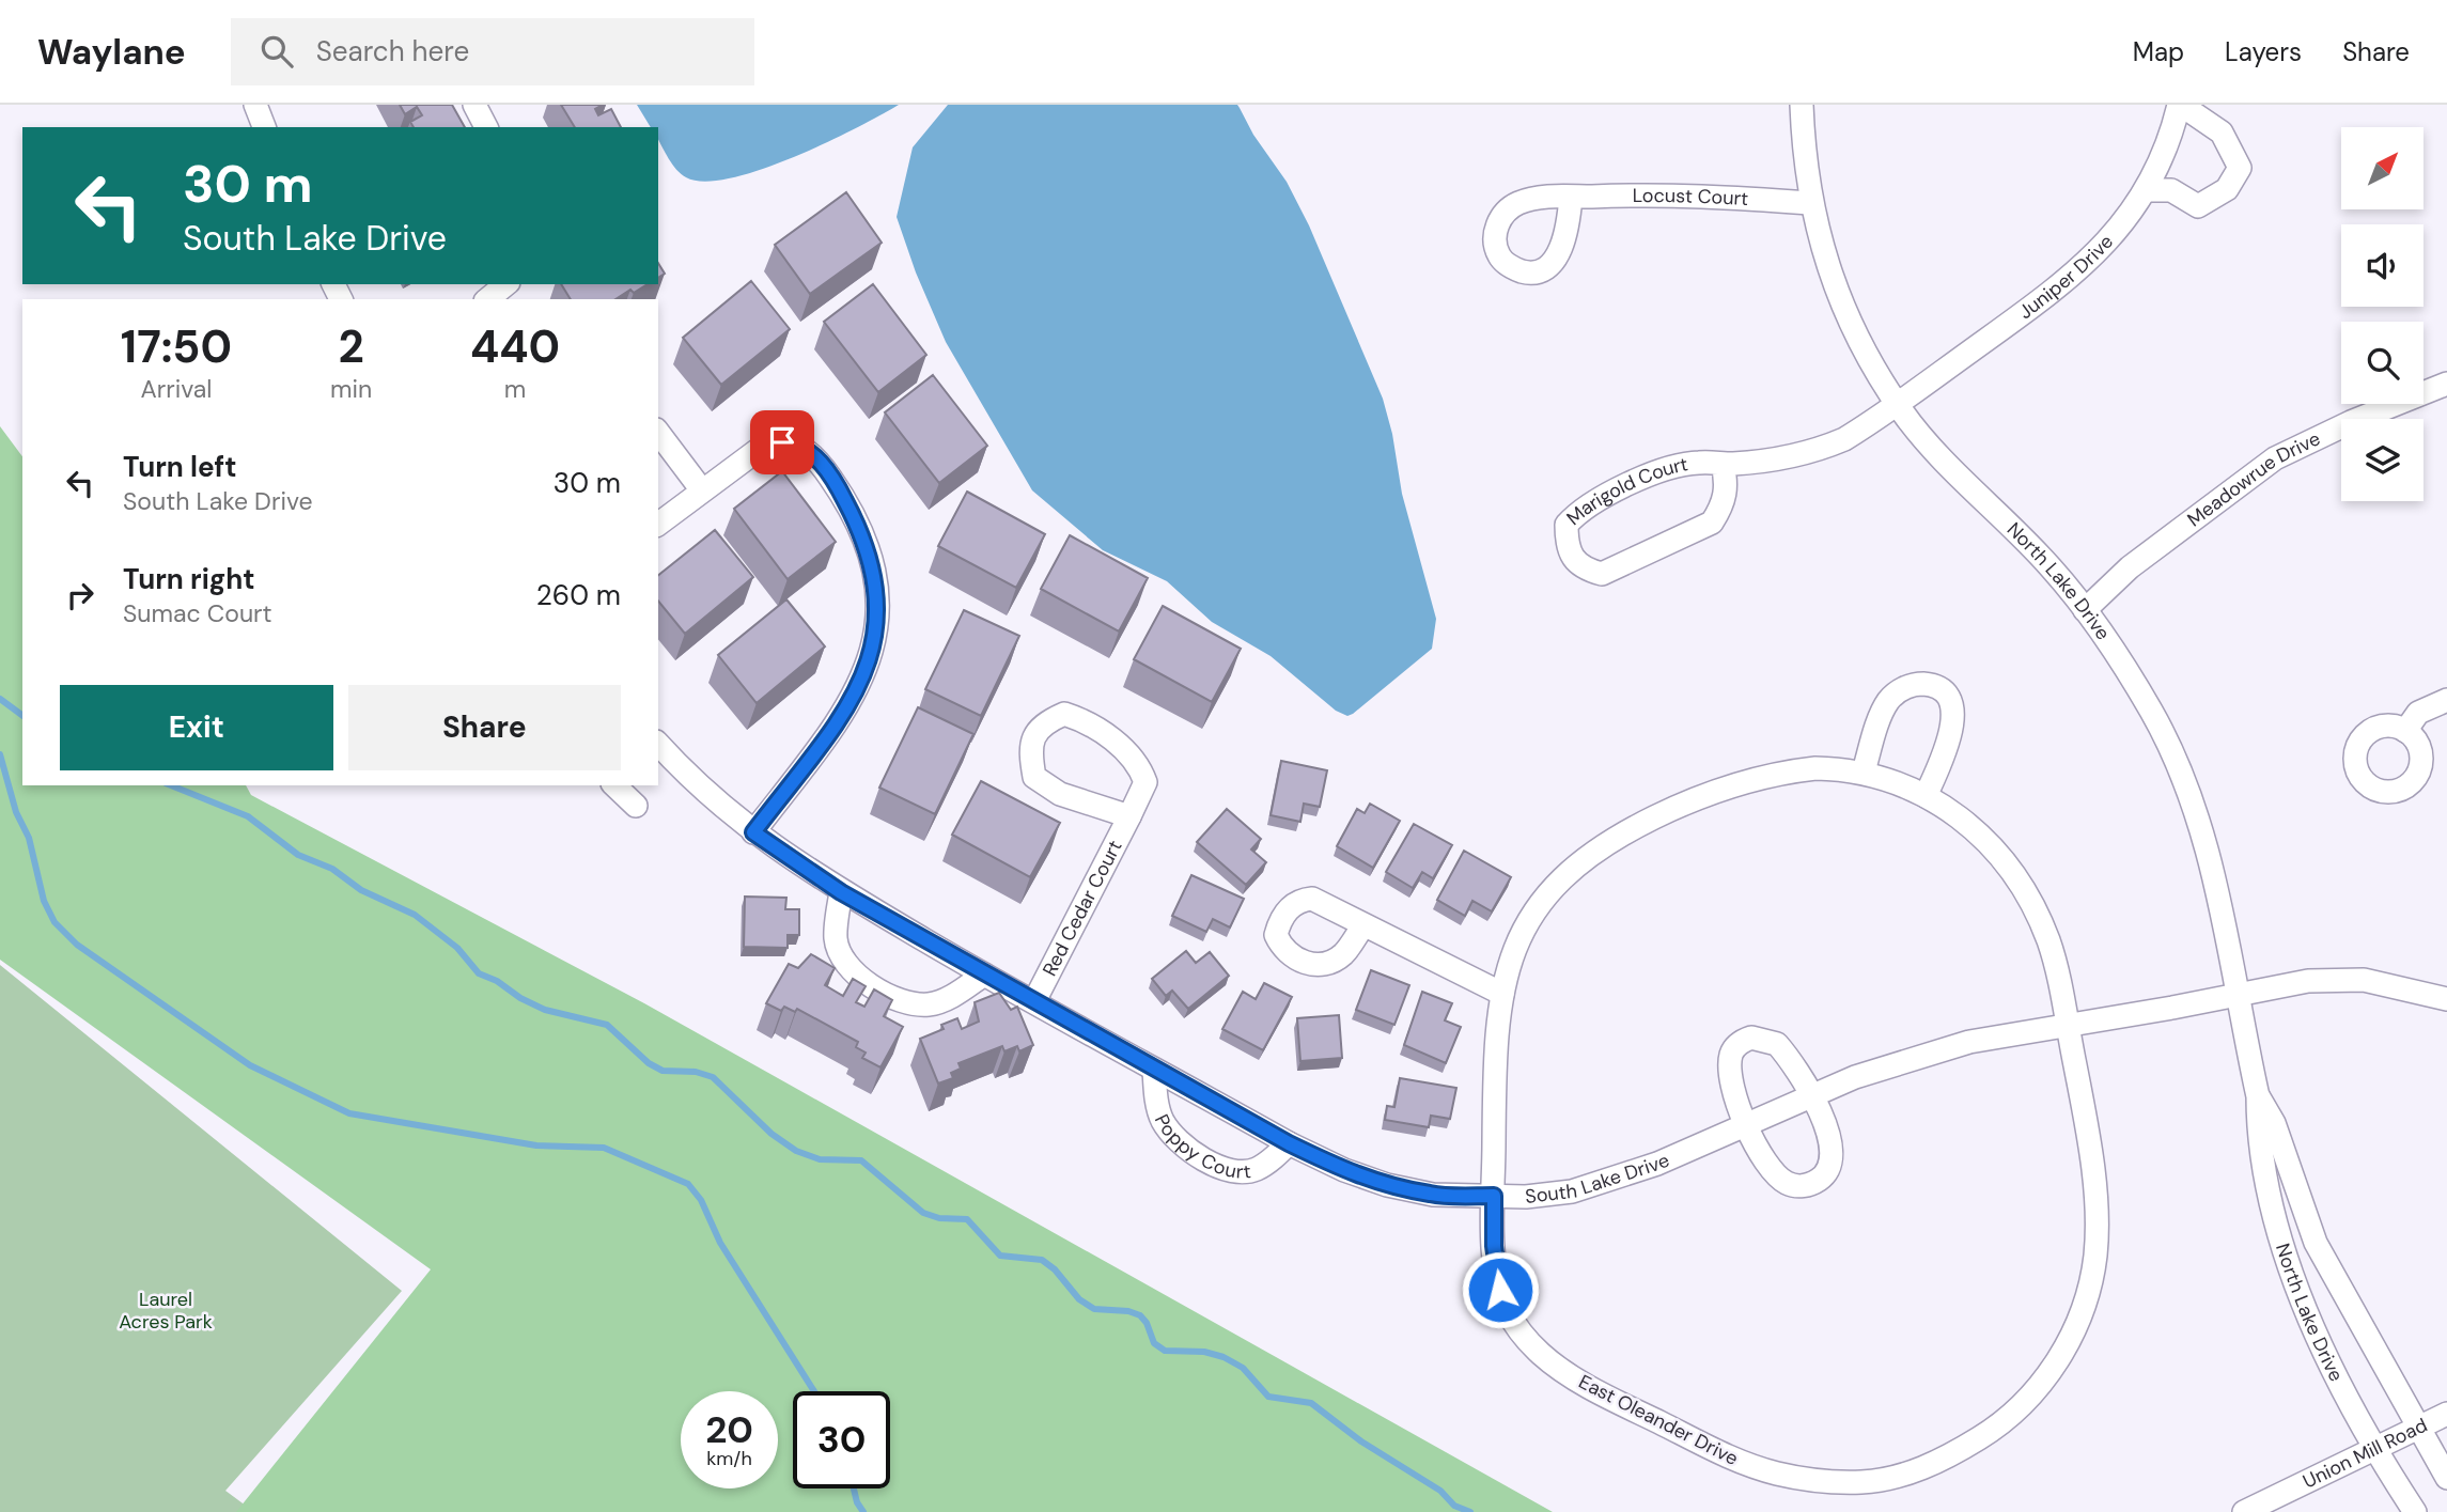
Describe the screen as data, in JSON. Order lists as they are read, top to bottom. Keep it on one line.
{"streets":{"street":["Locust Court","Juniper Drive","Meadowrue Drive","Marigold Court","North Lake Drive","Red Cedar Court","Poppy Court","South Lake Drive","East Oleander Drive","Union Mill Road"]},"crossings":[["Locust Court","North Lake Drive"],["Juniper Drive","Marigold Court"],["Juniper Drive","North Lake Drive"],["Meadowrue Drive","North Lake Drive"],["Marigold Court","North Lake Drive"],["North Lake Drive","South Lake Drive"],["North Lake Drive","Union Mill Road"],["Red Cedar Court","South Lake Drive"],["Poppy Court","South Lake Drive"],["South Lake Drive","East Oleander Drive"]],"parks":["Laurel Acres Park"],"north":"top right","page":{"header":"Waylane","search":"Search here","nav":["Map","Layers","Share"],"turn":["30 m","South Lake Drive"],"eta":["17:50","Arrival","2","min","440","m"],"list":[{"name":"Turn left","note":"South Lake Drive","value":"30 m"},{"name":"Turn right","note":"Sumac Court","value":"260 m"}],"buttons":["Exit","Share"],"speed":"20 km/h","limit":"30"}}
